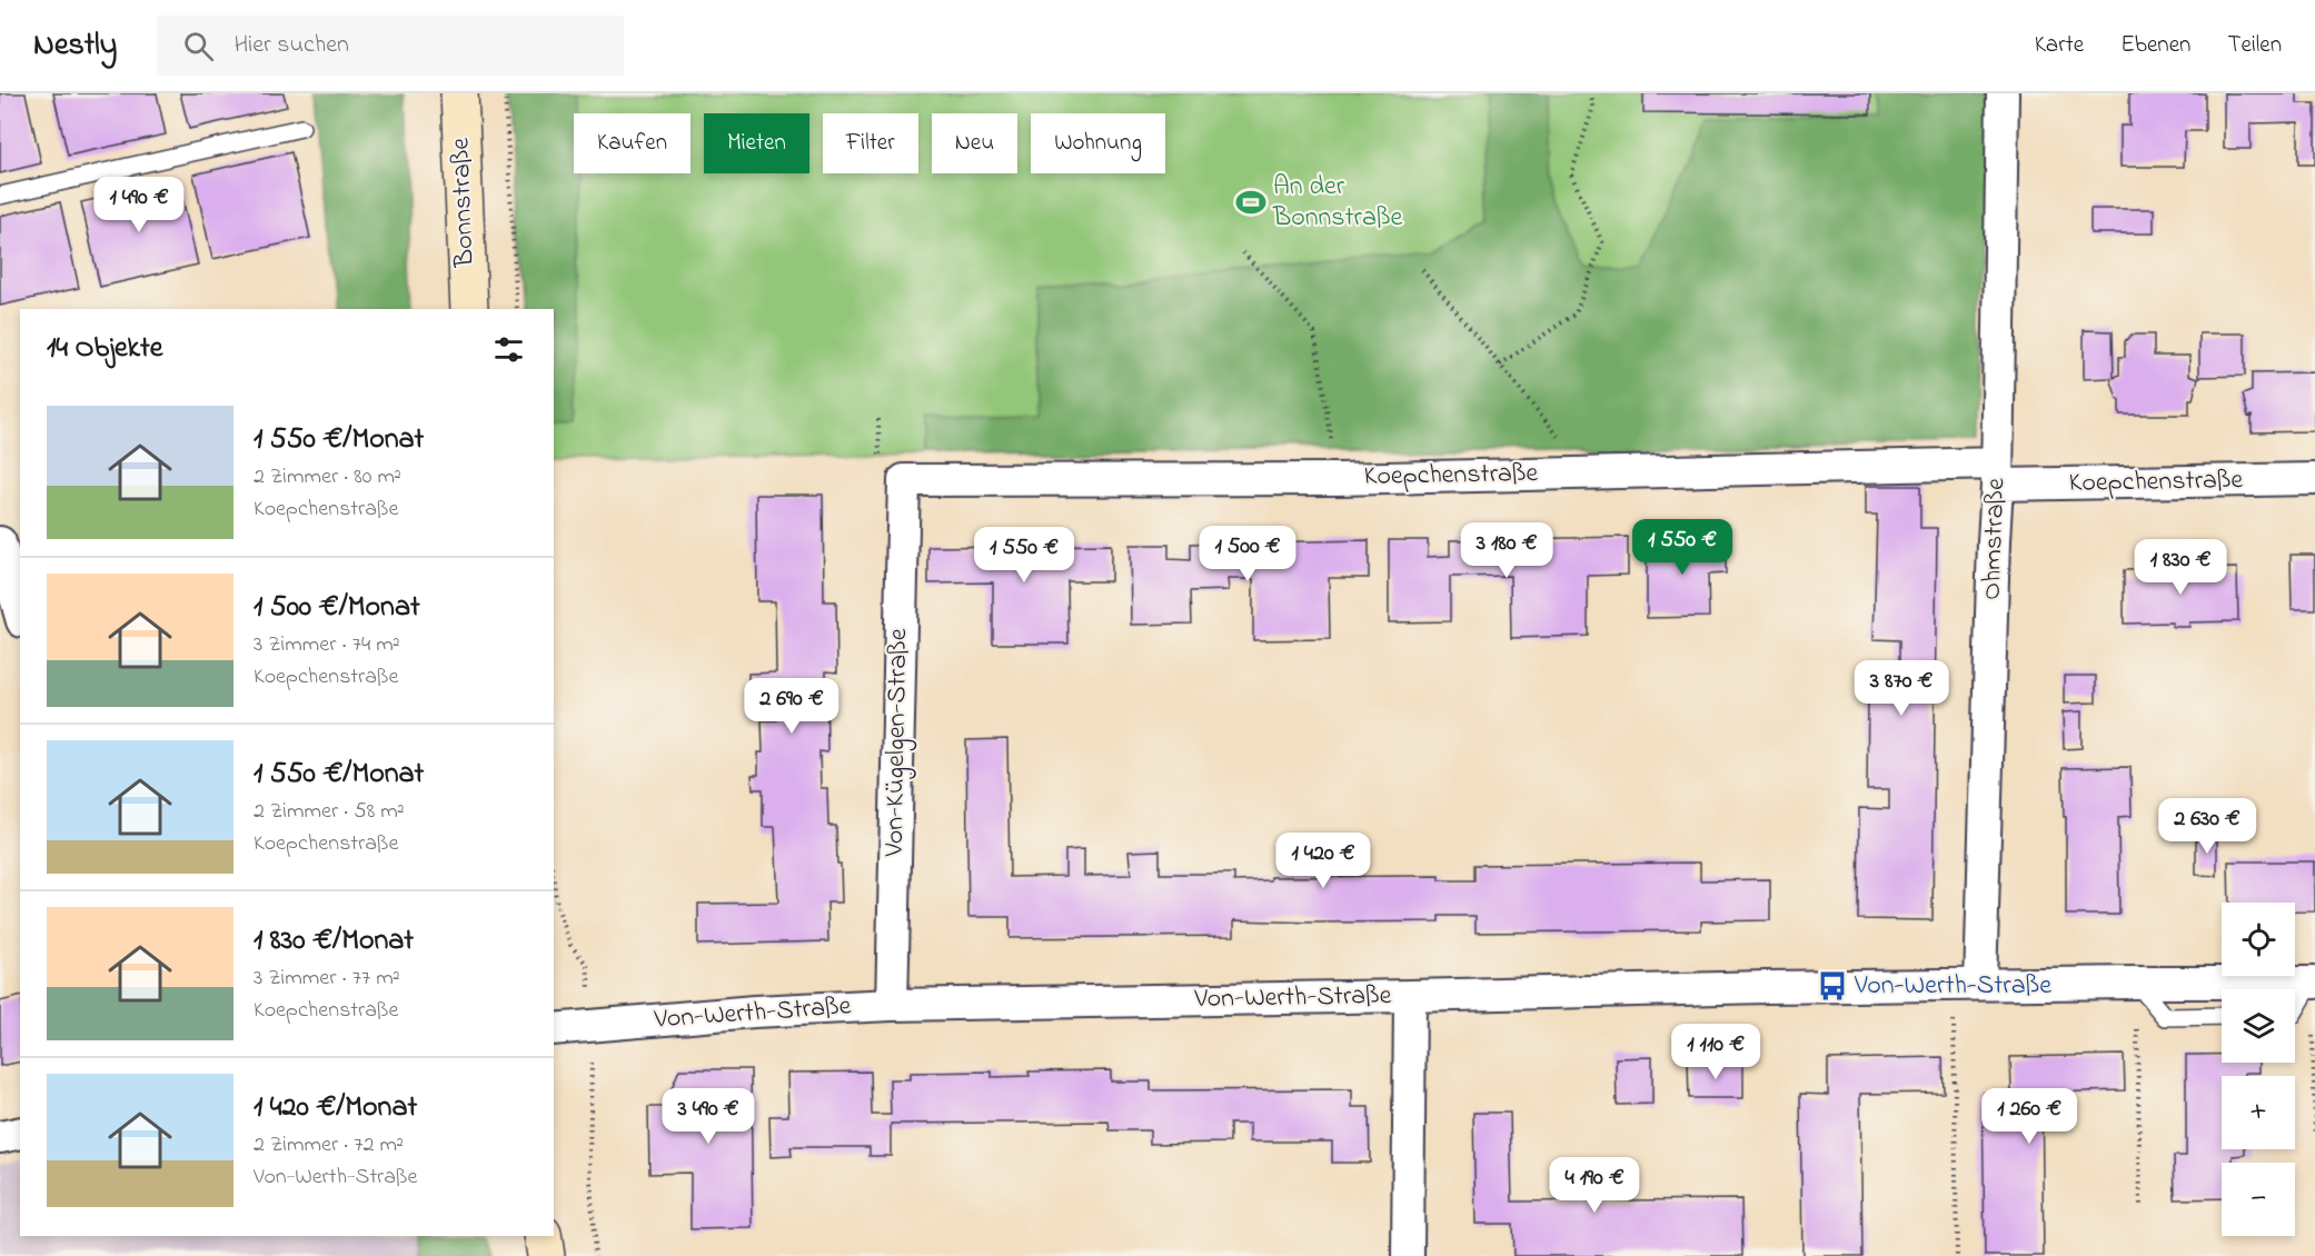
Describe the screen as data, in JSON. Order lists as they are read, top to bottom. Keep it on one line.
{"streets":{"main road":["Bonnstraße"],"street":["Koepchenstraße","Ohmstraße","Von-Kügelgen-Straße","Von-Werth-Straße"]},"crossings":[["Koepchenstraße","Ohmstraße"],["Koepchenstraße","Von-Kügelgen-Straße"],["Ohmstraße","Von-Werth-Straße"],["Von-Kügelgen-Straße","Von-Werth-Straße"]],"places":{"sports":["An der Bonnstraße"],"bus stop":["Von-Werth-Straße"]},"page":{"header":"Nestly","search":"Hier suchen","nav":["Karte","Ebenen","Teilen"],"chip":["Kaufen","Mieten","Filter","Neu","Wohnung"],"price":["1 490 €","1 550 €","3 180 €","1 500 €","1 550 €","1 830 €","3 870 €","2 690 €","2 630 €","1 420 €","1 110 €","3 490 €","1 260 €","4 190 €"],"heading":"14 Objekte","list":[{"name":"1 550 €/Monat","note":"2 Zimmer · 80 m² · Koepchenstraße"},{"name":"1 500 €/Monat","note":"3 Zimmer · 74 m² · Koepchenstraße"},{"name":"1 550 €/Monat","note":"2 Zimmer · 58 m² · Koepchenstraße"},{"name":"1 830 €/Monat","note":"3 Zimmer · 77 m² · Koepchenstraße"},{"name":"1 420 €/Monat","note":"2 Zimmer · 72 m² · Von-Werth-Straße"}],"map_buttons":["+","−"]}}
